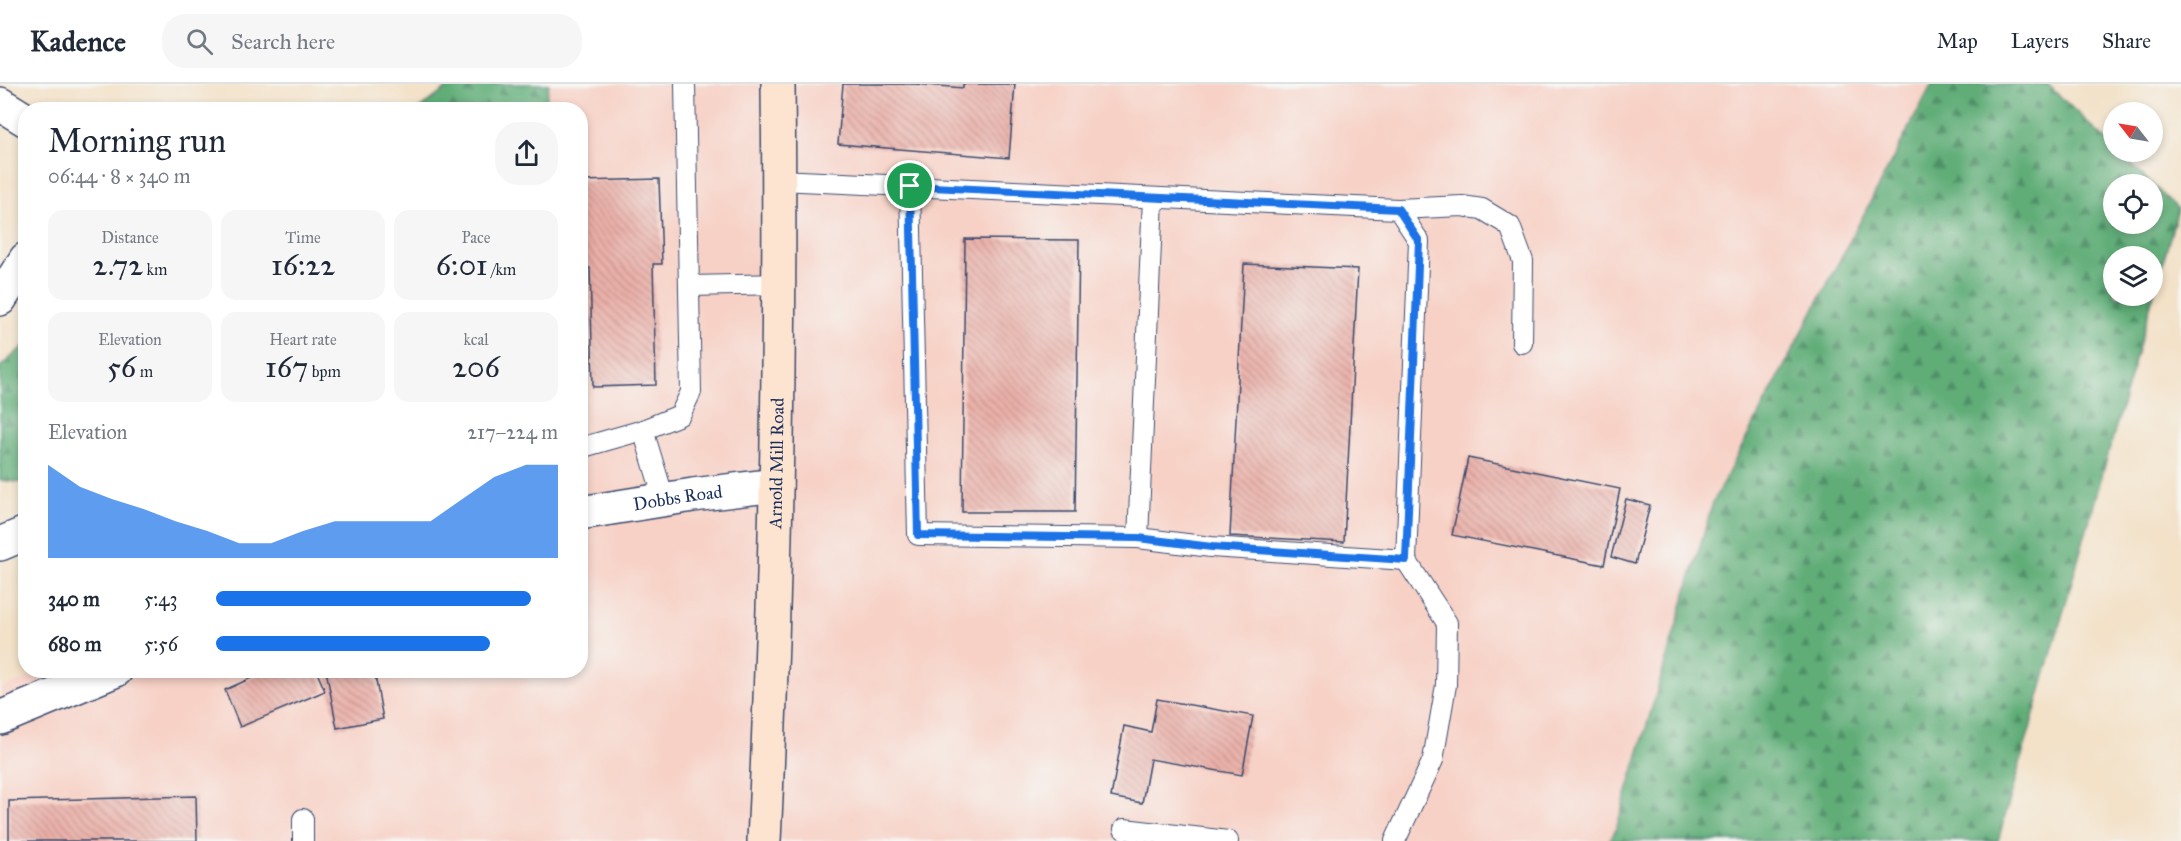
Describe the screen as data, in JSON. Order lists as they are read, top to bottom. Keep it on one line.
{"streets":{"main road":["Arnold Mill Road"],"street":["Dobbs Road"]},"crossings":[["Arnold Mill Road","Dobbs Road"]],"north":"top left","page":{"header":"Kadence","search":"Search here","nav":["Map","Layers","Share"],"heading":["Morning run","06:44 · 8 × 340 m"],"stats":[["Distance","2.72 km"],["Time","16:22"],["Pace","6:01 /km"],["Elevation","56 m"],["Heart rate","167 bpm"],["kcal","206"]],"chart":["Elevation","217–224 m"],"list":[{"name":"340 m","note":"5:43"},{"name":"680 m","note":"5:56"}]}}
